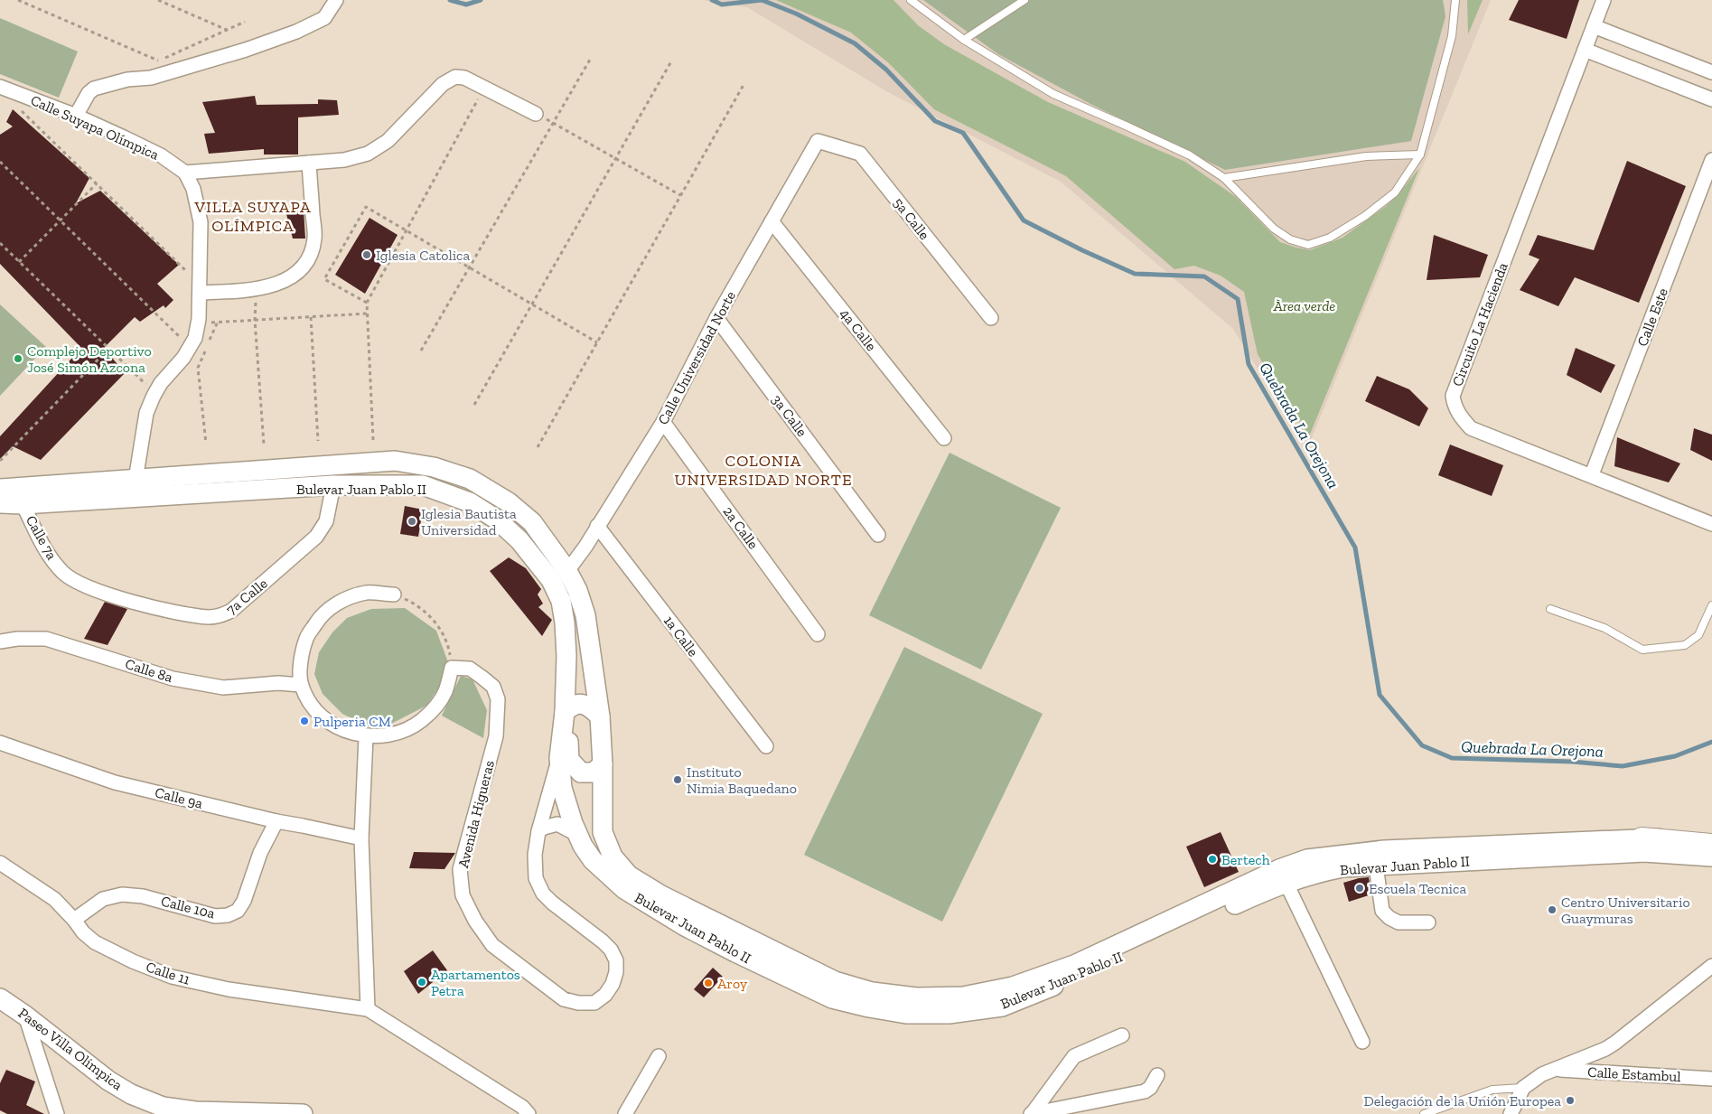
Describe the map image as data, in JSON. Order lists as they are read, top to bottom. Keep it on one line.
{"streets":{"main road":["Bulevar Juan Pablo II","Paseo Villa Olímpica"],"street":["Calle Suyapa Olímpica","5a Calle","Calle Este","Circuito La Hacienda","4a Calle","Calle Universidad Norte","3a Calle","2a Calle","Calle 7a","7a Calle","1a Calle","Calle 8a","Calle 9a","Avenida Higueras","Calle 10a","Calle 11","Calle Estambul"]},"crossings":[["5a Calle","Calle Universidad Norte"],["Calle Este","Circuito La Hacienda"],["4a Calle","Calle Universidad Norte"],["Calle Universidad Norte","3a Calle"],["Calle Universidad Norte","Bulevar Juan Pablo II"],["Calle Universidad Norte","2a Calle"],["Calle Universidad Norte","1a Calle"],["Bulevar Juan Pablo II","Calle 7a"],["Bulevar Juan Pablo II","7a Calle"],["Bulevar Juan Pablo II","Avenida Higueras"],["Calle 7a","7a Calle"],["Calle 8a","Avenida Higueras"],["Calle 9a","Calle 10a"],["Calle 10a","Calle 11"]],"districts":["VILLA SUYAPA OLÍMPICA","COLONIA UNIVERSIDAD NORTE"],"water":["Quebrada La Orejona"],"parks":["Àrea verde"],"places":["Iglesia Catolica","Complejo Deportivo José Simón Azcona","Iglesia Bautista Universidad","Pulperia CM","Instituto Nimia Baquedano","Bertech","Escuela Tecnica","Centro Universitario Guaymuras","Apartamentos Petra","Aroy","Delegación de la Unión Europea"]}
